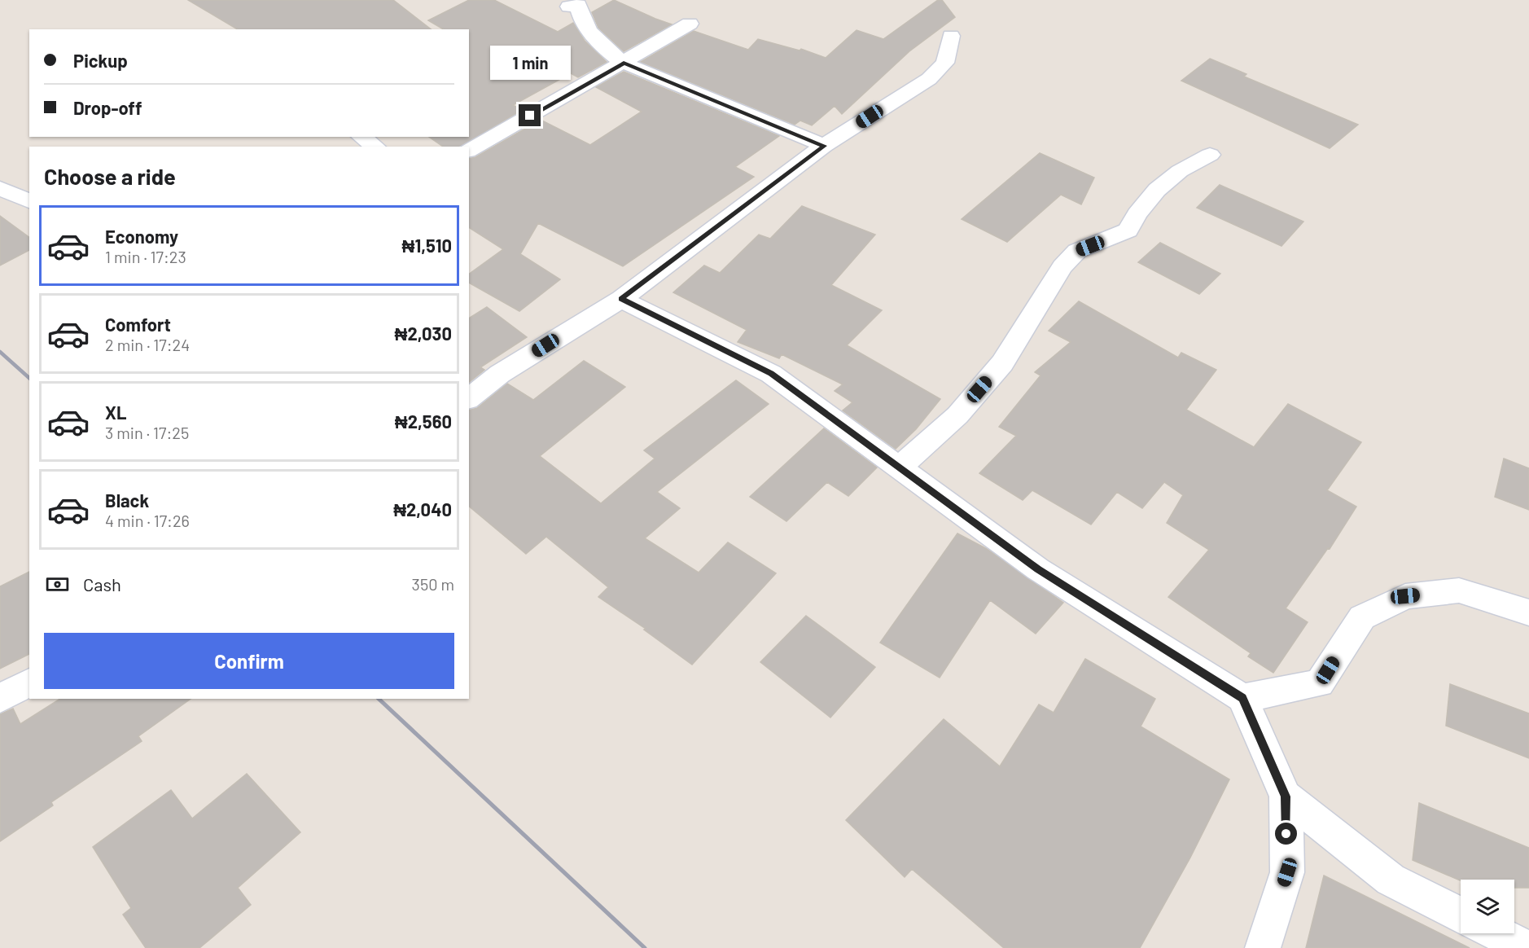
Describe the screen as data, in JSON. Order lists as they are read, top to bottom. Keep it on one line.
{"page":{"banner":["Pickup","Drop-off"],"bubble":"1 min","heading":"Choose a ride","list":[{"name":"Economy","note":"1 min · 17:23","value":"₦1,510"},{"name":"Comfort","note":"2 min · 17:24","value":"₦2,030"},{"name":"XL","note":"3 min · 17:25","value":"₦2,560"},{"name":"Black","note":"4 min · 17:26","value":"₦2,040"}],"pay":["Cash","350 m"],"buttons":"Confirm"}}
